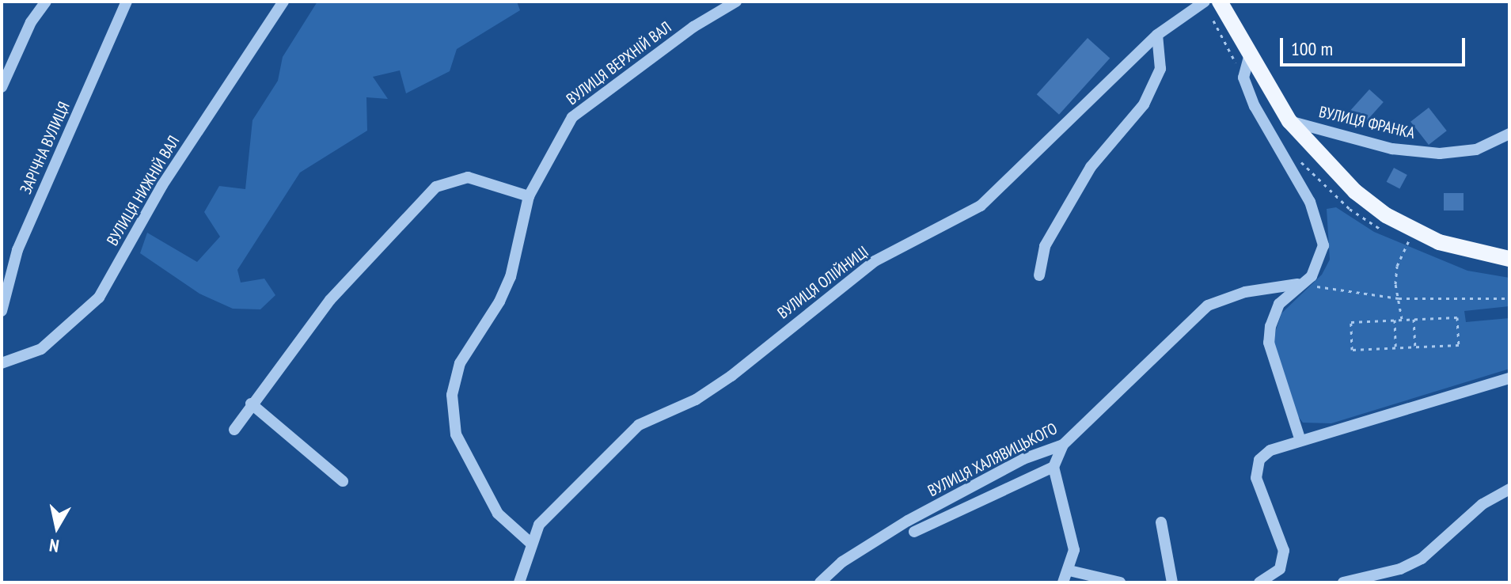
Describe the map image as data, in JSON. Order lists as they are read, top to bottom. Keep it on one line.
{"streets":{"street":["ВУЛИЦЯ ВЕРХНІЙ ВАЛ","ВУЛИЦЯ ФРАНКА","ЗАРІЧНА ВУЛИЦЯ","ВУЛИЦЯ НИЖНІЙ ВАЛ","ВУЛИЦЯ ОЛІЙНИЦІ","ВУЛИЦЯ ХАЛЯВИЦЬКОГО"]},"crossings":[["ВУЛИЦЯ ВЕРХНІЙ ВАЛ","ВУЛИЦЯ ОЛІЙНИЦІ"]],"scale_bar":"100 m","north":"bottom"}
